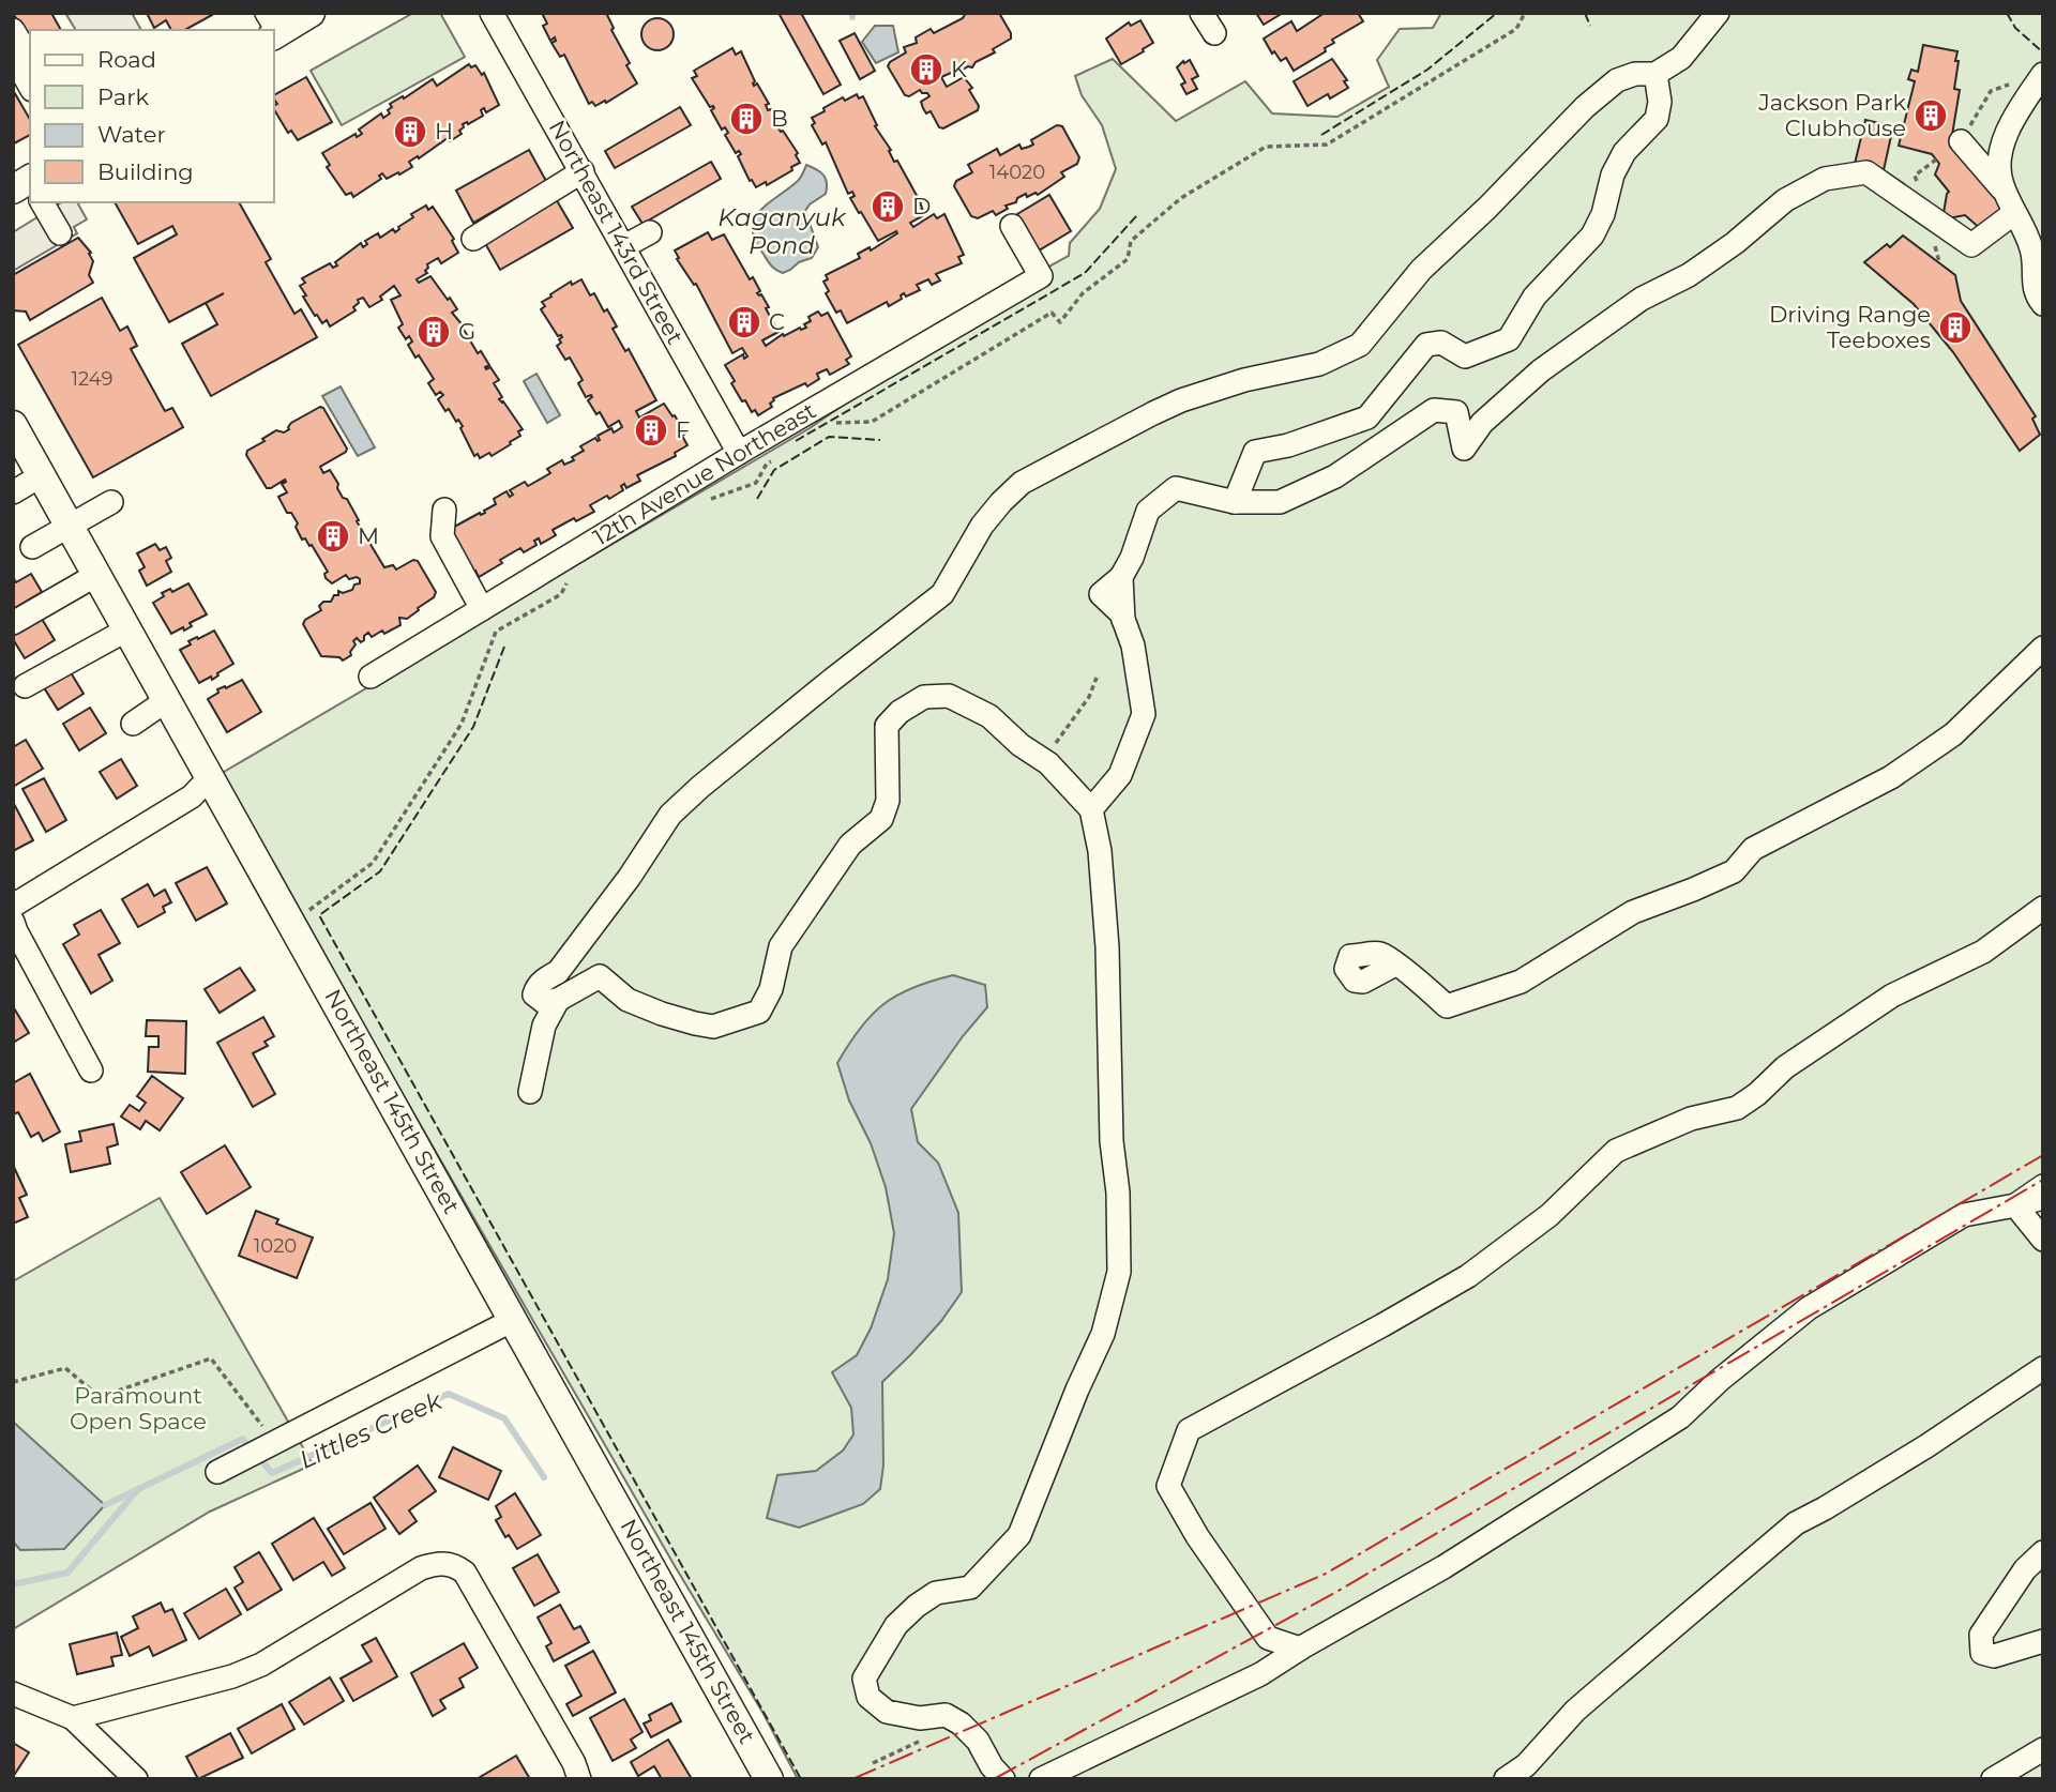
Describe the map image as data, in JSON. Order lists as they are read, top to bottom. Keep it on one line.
{"streets":{"main road":["Northeast 145th Street"],"street":["Northeast 143rd Street","12th Avenue Northeast"]},"crossings":[["Northeast 143rd Street","12th Avenue Northeast"]],"water":["Kaganyuk Pond","Littles Creek"],"parks":["Paramount Open Space"],"places":{"building":["K","Jackson Park Clubhouse","B","H","D","C","Driving Range Teeboxes","G","F","M"]},"house_numbers":["14020","1249","1020"],"legend":["Road","Park","Water","Building"]}
